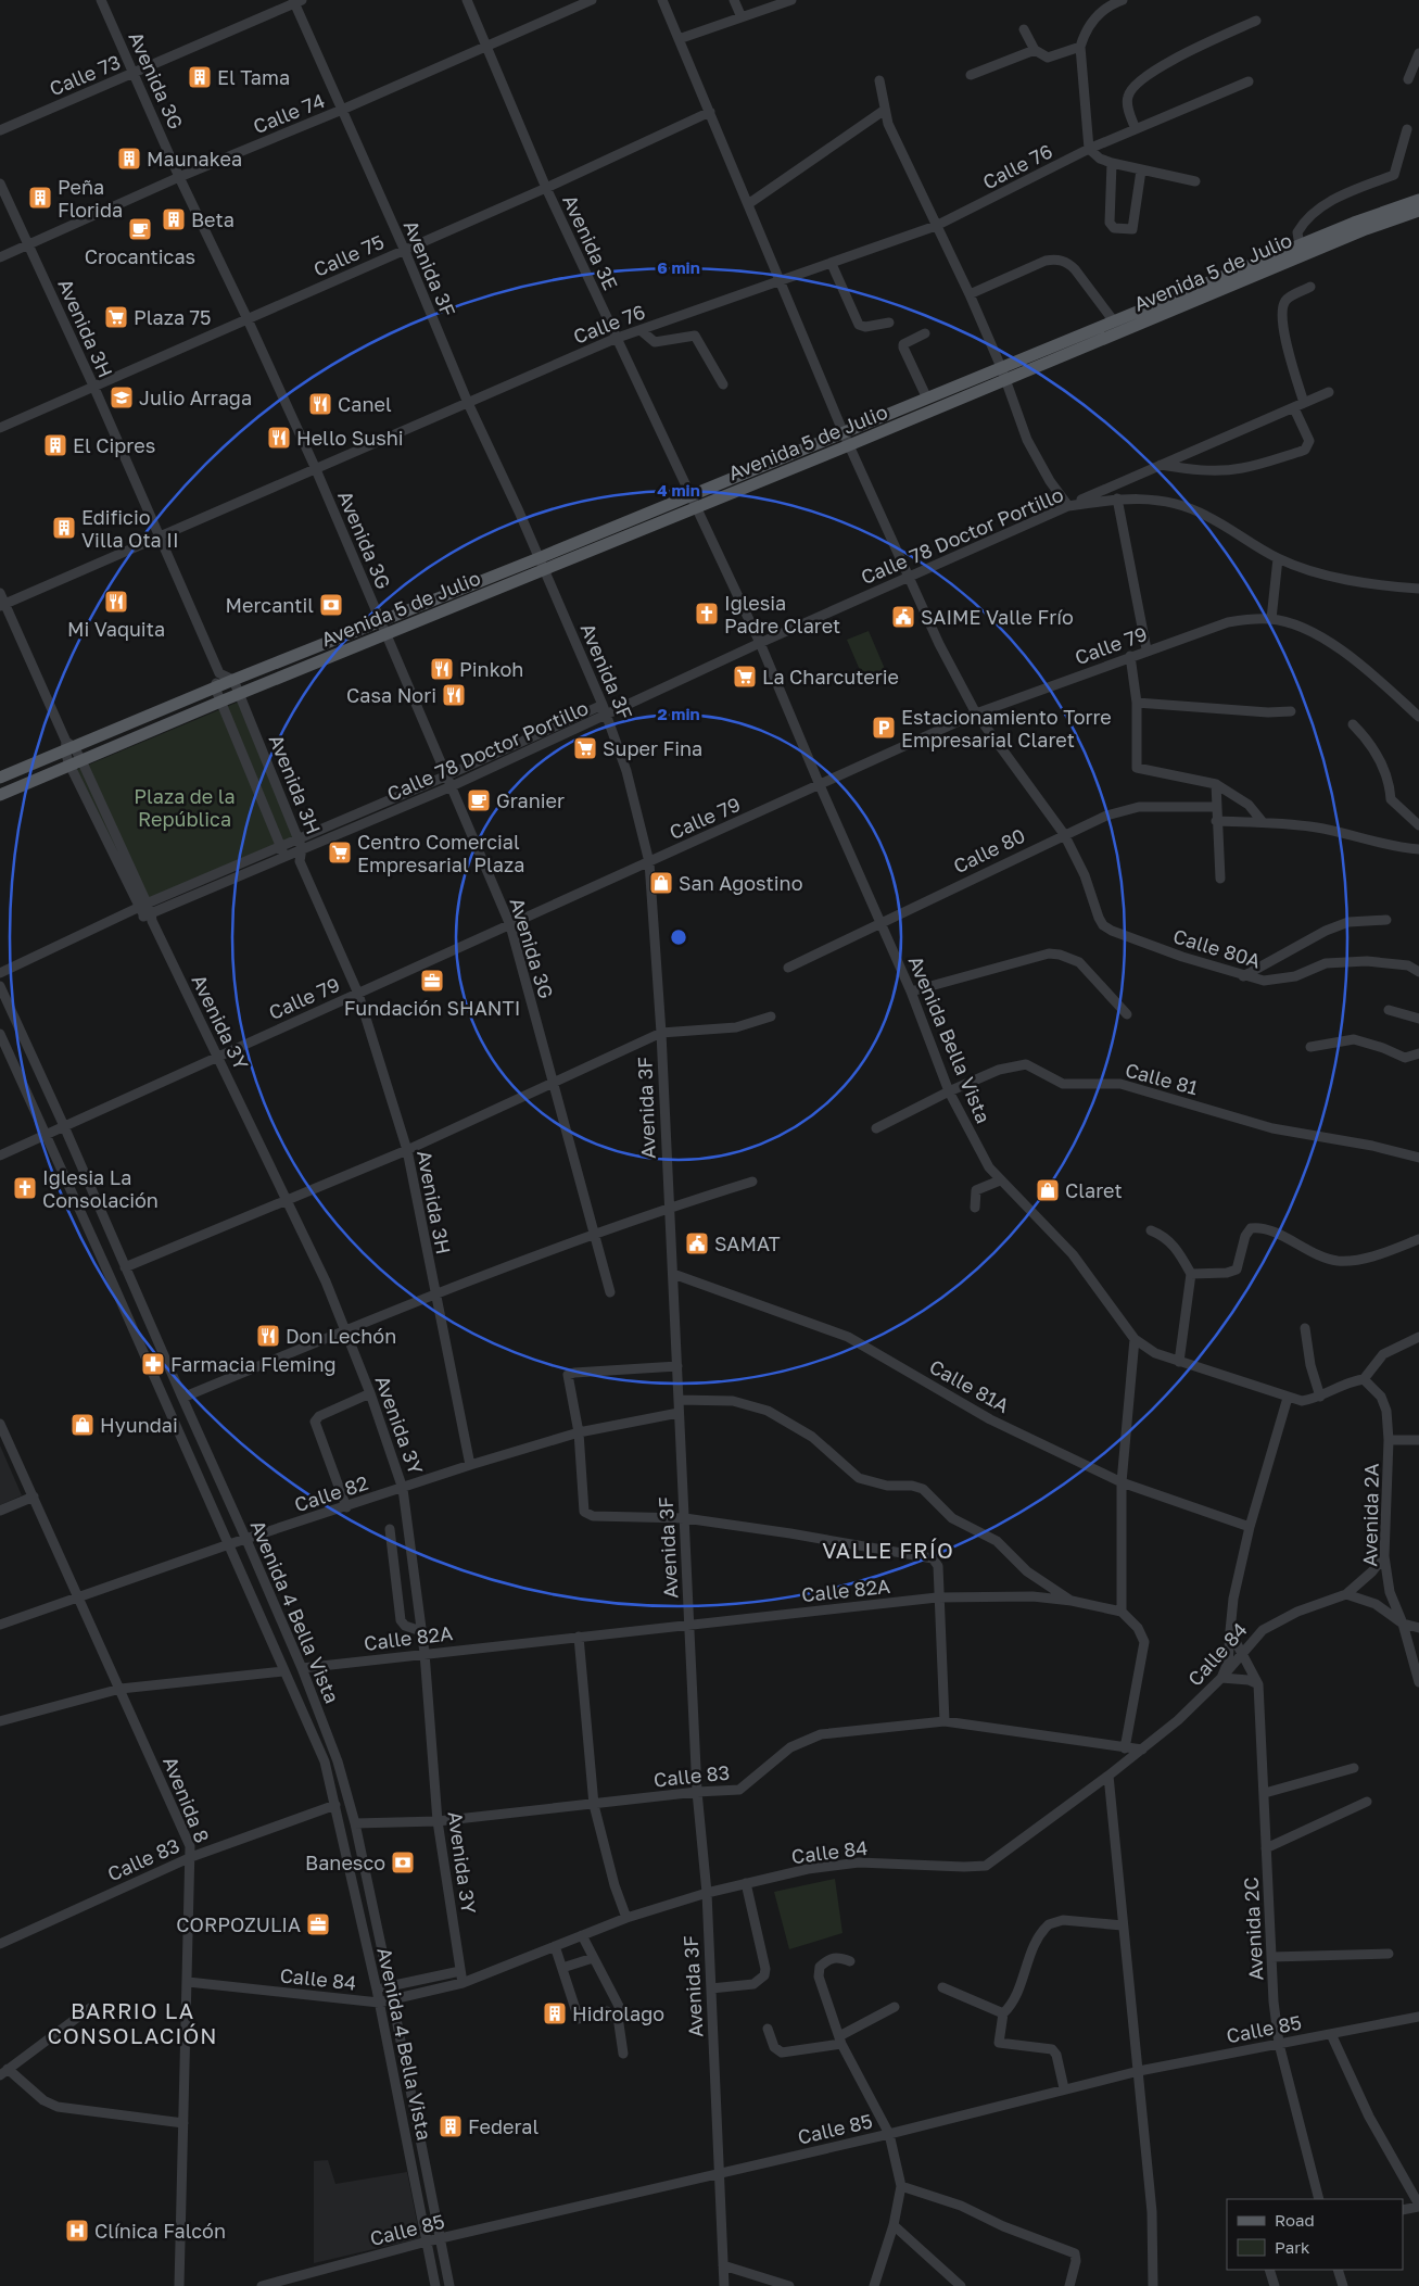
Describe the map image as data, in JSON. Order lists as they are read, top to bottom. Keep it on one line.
{"streets":{"main road":["Avenida 5 de Julio"],"street":["Calle 73","Avenida 3G","Calle 74","Calle 76","Avenida 3E","Calle 75","Avenida 3F","Avenida 3H","Calle 78 Doctor Portillo","Calle 79","Calle 80","Calle 80A","Avenida 3Y","Avenida Bella Vista","Calle 81","Calle 81A","Calle 82","Avenida 2A","Calle 82A","Avenida 4 Bella Vista","Calle 84","Calle 83","Avenida 8","Avenida 2C","Calle 85"]},"crossings":[["Calle 73","Avenida 3G"],["Calle 73","Avenida 3F"],["Avenida 3G","Calle 74"],["Avenida 3G","Calle 76"],["Avenida 3G","Calle 75"],["Avenida 3G","Avenida 5 de Julio"],["Avenida 3G","Calle 78 Doctor Portillo"],["Avenida 3G","Calle 79"],["Calle 74","Avenida 3E"],["Calle 74","Avenida 3F"],["Calle 74","Avenida 3H"],["Calle 76","Avenida 3E"],["Calle 76","Avenida 3F"],["Calle 76","Avenida 3H"],["Calle 76","Calle 80A"],["Calle 76","Avenida 3Y"],["Avenida 3E","Calle 75"],["Avenida 3E","Avenida 5 de Julio"],["Avenida 3E","Avenida Bella Vista"],["Calle 75","Avenida 3F"],["Calle 75","Avenida 3H"],["Calle 75","Calle 80A"],["Avenida 3F","Avenida 5 de Julio"],["Avenida 3F","Calle 78 Doctor Portillo"],["Avenida 3F","Calle 79"],["Avenida 3F","Calle 81A"],["Avenida 3F","Calle 82"],["Avenida 3F","Calle 82A"],["Avenida 3F","Calle 84"],["Avenida 3F","Calle 83"],["Avenida 3F","Calle 85"],["Avenida 5 de Julio","Avenida 3H"],["Avenida 5 de Julio","Calle 80A"],["Avenida 5 de Julio","Avenida 3Y"],["Avenida 5 de Julio","Avenida Bella Vista"],["Avenida 3H","Calle 78 Doctor Portillo"],["Avenida 3H","Calle 79"],["Avenida 3H","Calle 82"],["Calle 78 Doctor Portillo","Calle 80A"],["Calle 78 Doctor Portillo","Avenida 3Y"],["Calle 78 Doctor Portillo","Avenida Bella Vista"],["Calle 79","Calle 80A"],["Calle 79","Avenida 3Y"],["Calle 79","Avenida Bella Vista"],["Calle 79","Avenida 4 Bella Vista"],["Calle 80","Calle 80A"],["Calle 80","Avenida Bella Vista"],["Avenida 3Y","Calle 82"],["Avenida 3Y","Calle 82A"],["Avenida 3Y","Calle 84"],["Avenida 3Y","Calle 83"],["Avenida Bella Vista","Calle 81"],["Avenida Bella Vista","Avenida 2A"],["Calle 82","Avenida 4 Bella Vista"],["Calle 82","Avenida 8"],["Avenida 2A","Calle 84"],["Calle 82A","Avenida 4 Bella Vista"],["Avenida 4 Bella Vista","Calle 84"],["Avenida 4 Bella Vista","Calle 83"],["Avenida 4 Bella Vista","Calle 85"],["Calle 84","Calle 83"],["Calle 84","Avenida 8"],["Calle 84","Avenida 2C"],["Calle 83","Avenida 8"],["Avenida 2C","Calle 85"]],"districts":["VALLE FRÍO","BARRIO LA CONSOLACIÓN"],"parks":["Plaza de la República"],"places":{"building":["El Tama","Maunakea","Peña Florida","Beta","El Cipres","Edificio Villa Ota II","Hidrolago","Federal"],"cafe":["Crocanticas","Granier"],"supermarket":["Plaza 75","La Charcuterie","Super Fina","Centro Comercial Empresarial Plaza"],"school or university":["Julio Arraga"],"restaurant":["Canel","Hello Sushi","Mi Vaquita","Pinkoh","Casa Nori","Don Lechón"],"bank":["Mercantil","Banesco"],"church":["Iglesia Padre Claret","Iglesia La Consolación"],"public building":["SAIME Valle Frío","SAMAT"],"parking":["Estacionamiento Torre Empresarial Claret"],"shop":["San Agostino","Claret","Hyundai"],"office":["Fundación SHANTI","CORPOZULIA"],"pharmacy":["Farmacia Fleming"],"hospital":["Clínica Falcón"]},"legend":["Road","Park"],"rings":["6 min","4 min","2 min"]}
